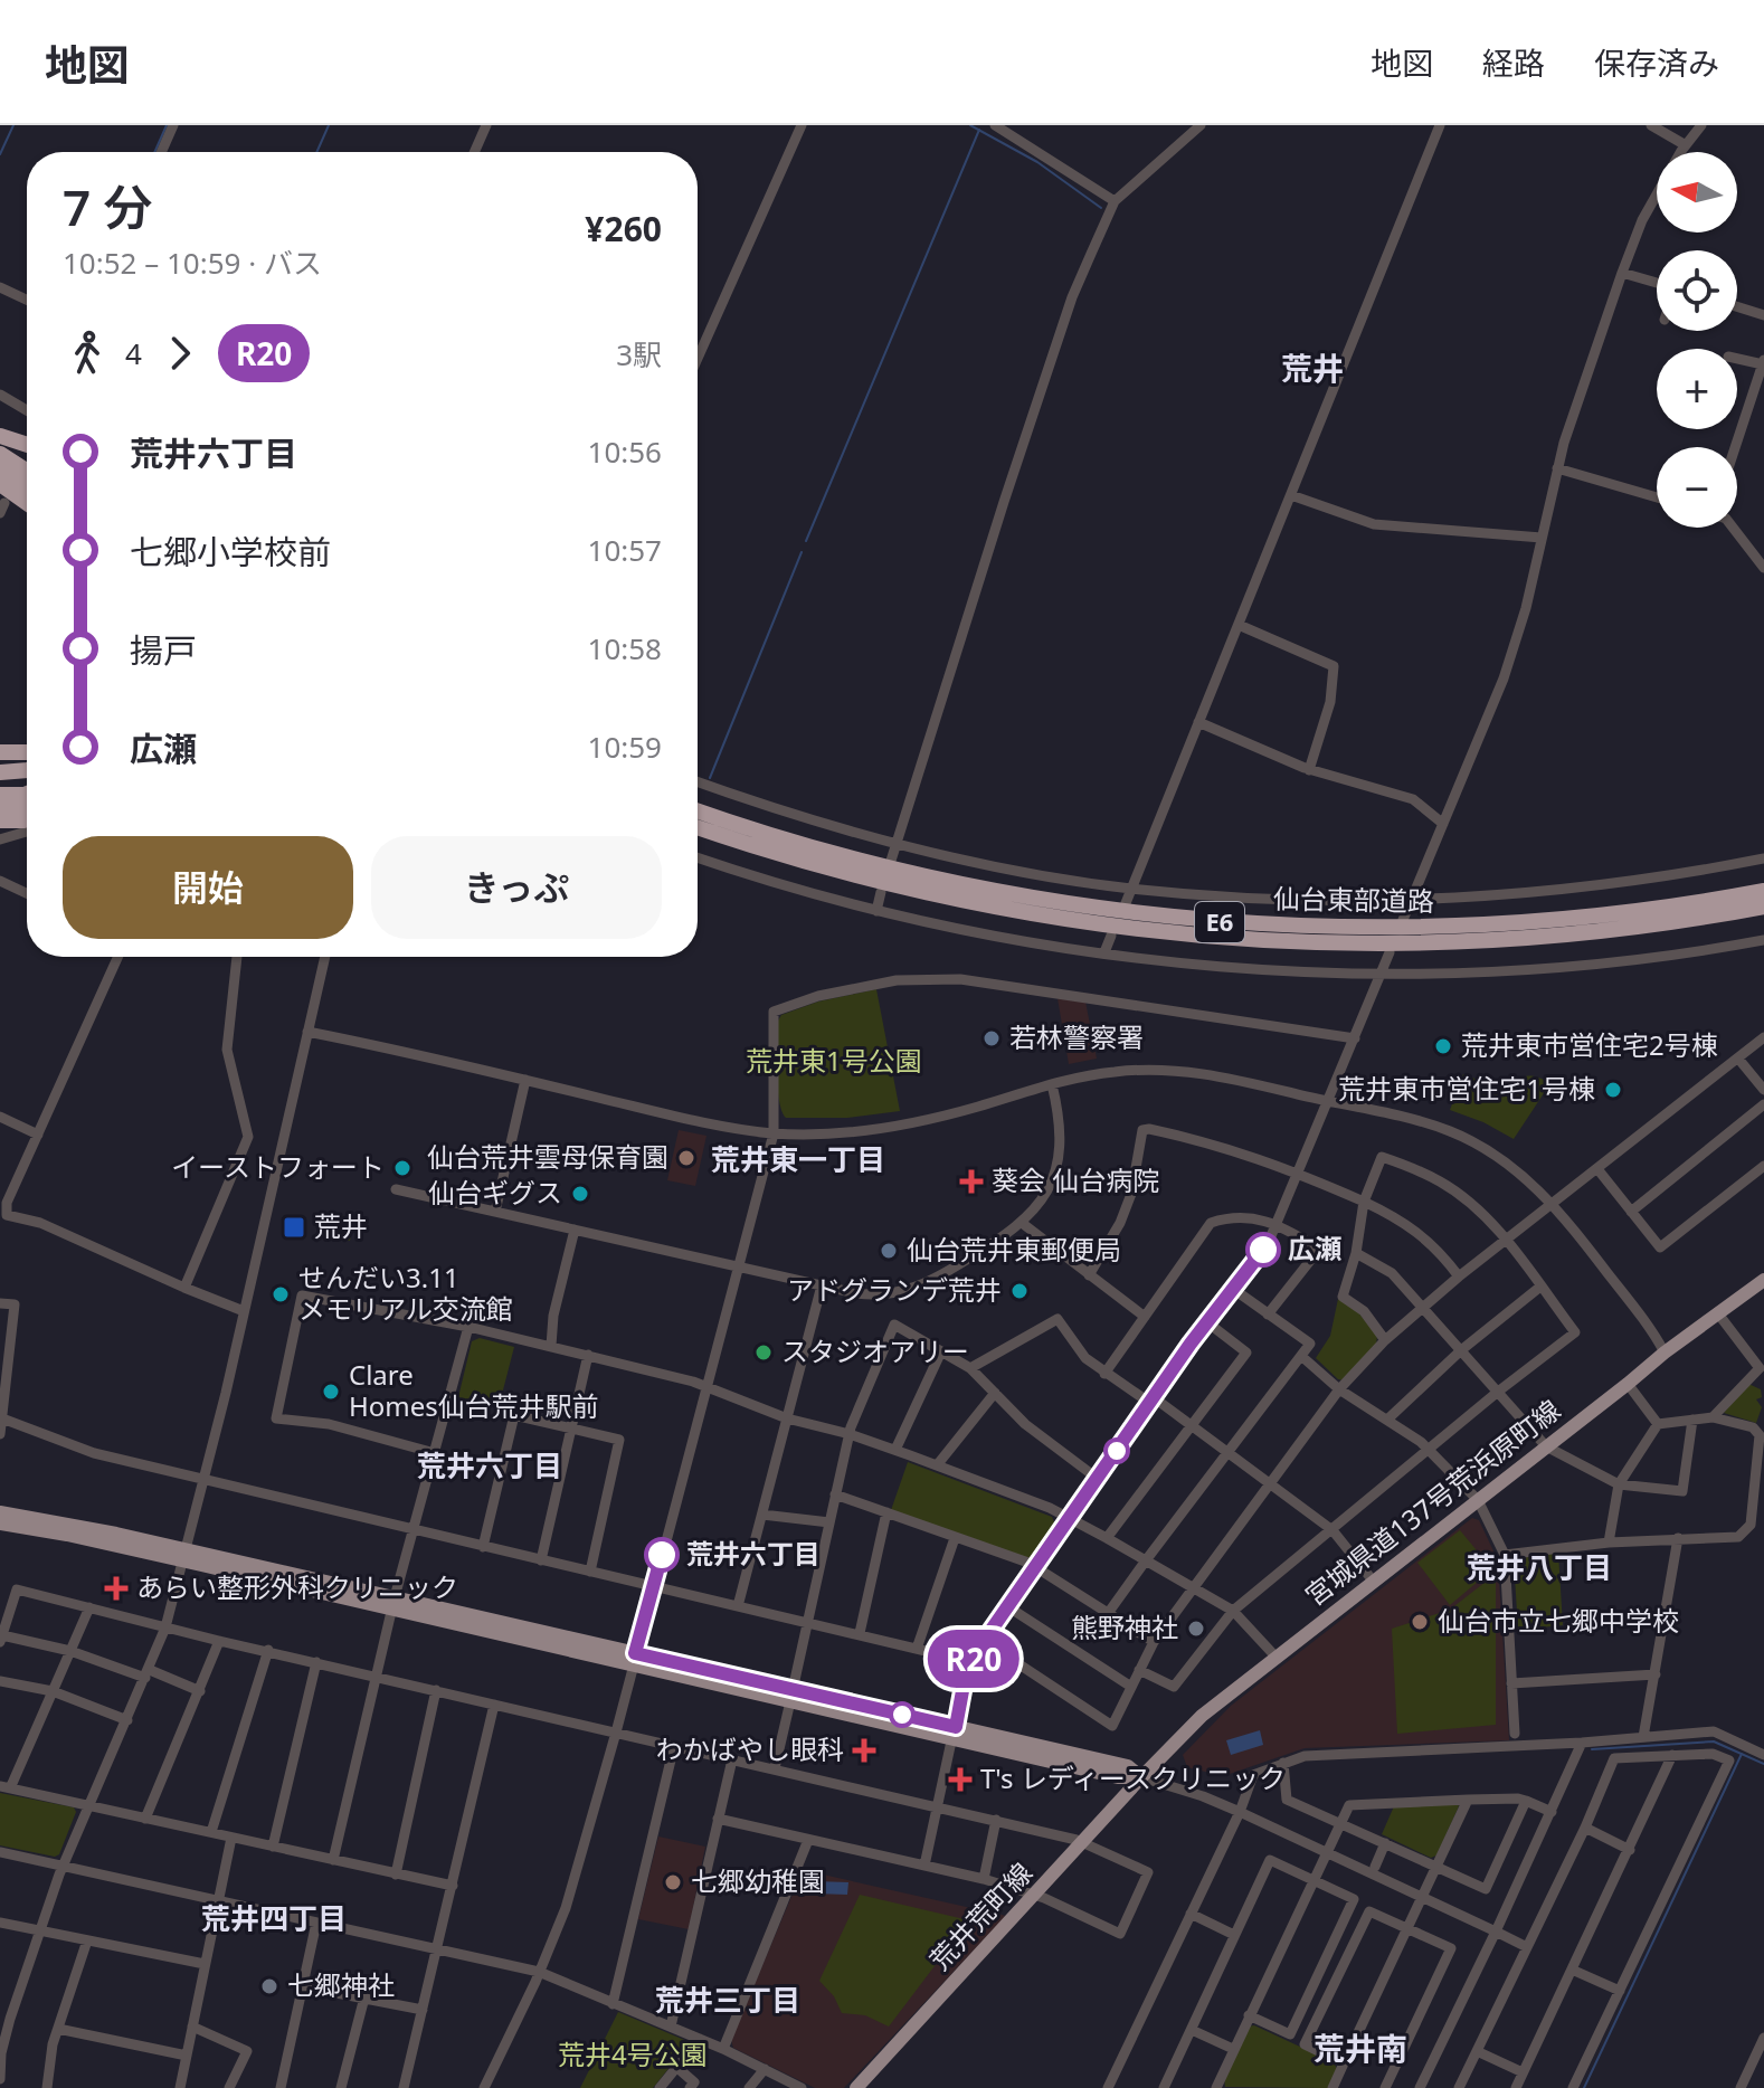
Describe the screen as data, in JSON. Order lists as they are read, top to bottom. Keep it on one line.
{"streets":{"highway":["仙台東部道路","E6"],"main road":["宮城県道137号荒浜原町線","荒井荒町線"]},"crossings":[["宮城県道137号荒浜原町線","荒井荒町線"]],"districts":["荒井","荒井東一丁目","荒井六丁目","荒井八丁目","荒井四丁目","荒井三丁目","荒井南"],"parks":["荒井東1号公園","荒井4号公園"],"places":{"other":["若林警察署","荒井東市営住宅2号棟","荒井東市営住宅1号棟","仙台荒井雲母保育園","イーストフォート","仙台ギグス","広瀬","仙台荒井東郵便局","アドグランデ荒井","せんだい3.11 メモリアル交流館","スタジオアリー","Clare Homes仙台荒井駅前","荒井六丁目","仙台市立七郷中学校","熊野神社","七郷幼稚園","七郷神社"],"health":["葵会 仙台病院","あらい整形外科クリニック","わかばやし眼科","T's レディースクリニック"],"transit":["荒井"]},"lines":["bus line R20"],"north":"left","page":{"header":"地図","nav":["地図","経路","保存済み"],"on_map":"R20","map_buttons":["+","−"],"heading":["7 分","10:52 – 10:59 · バス","¥260"],"legs":["4","R20","3駅"],"list":[{"name":"荒井六丁目","value":"10:56"},{"name":"七郷小学校前","value":"10:57"},{"name":"揚戸","value":"10:58"},{"name":"広瀬","value":"10:59"}],"buttons":["開始","きっぷ"]}}
